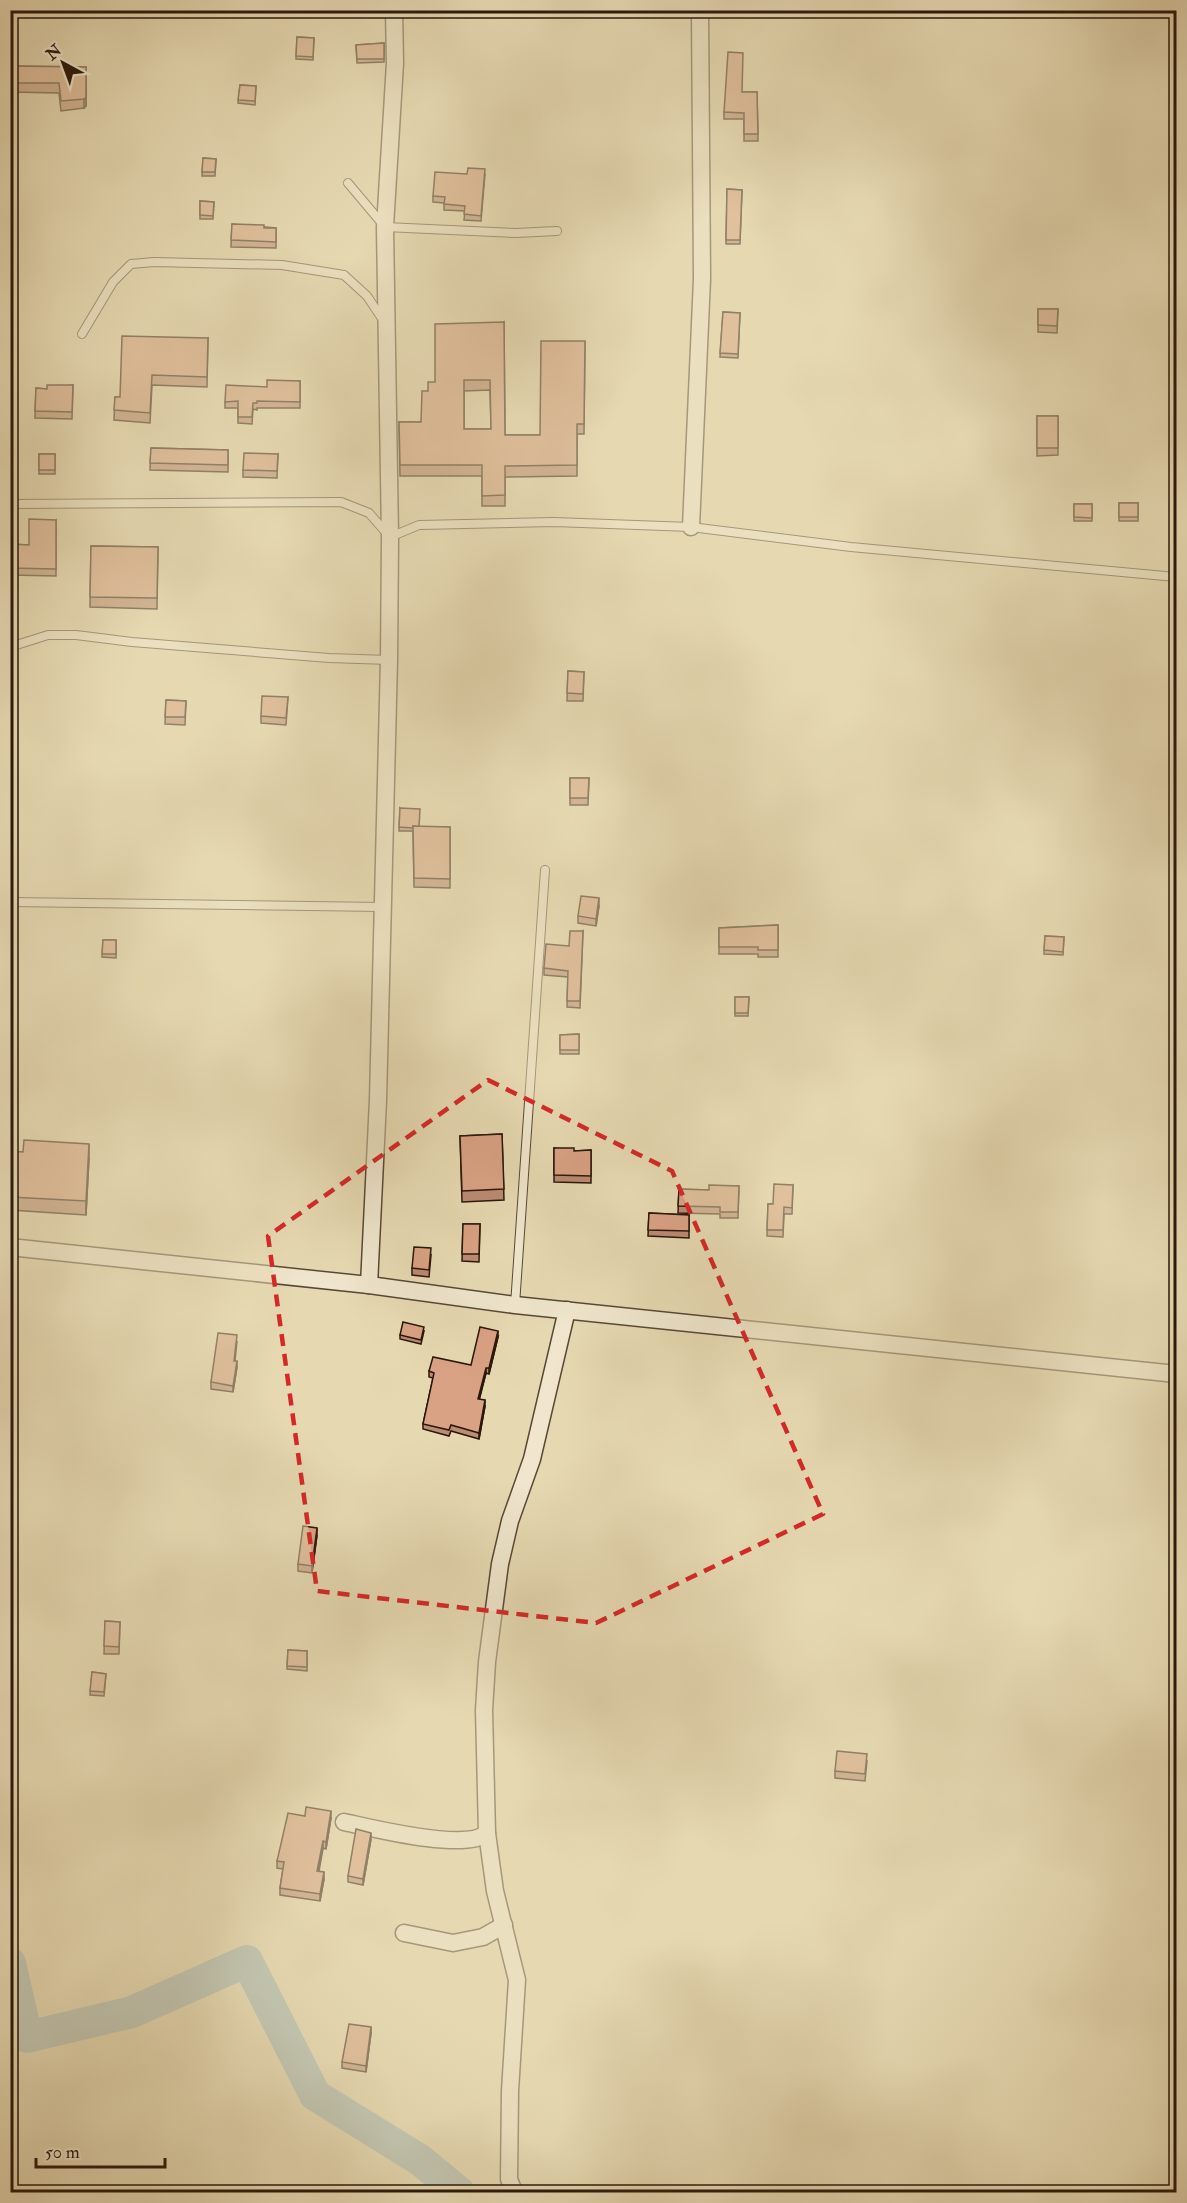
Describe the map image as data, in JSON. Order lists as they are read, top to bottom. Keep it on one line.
{"scale_bar":"50 m","north":"top left"}
